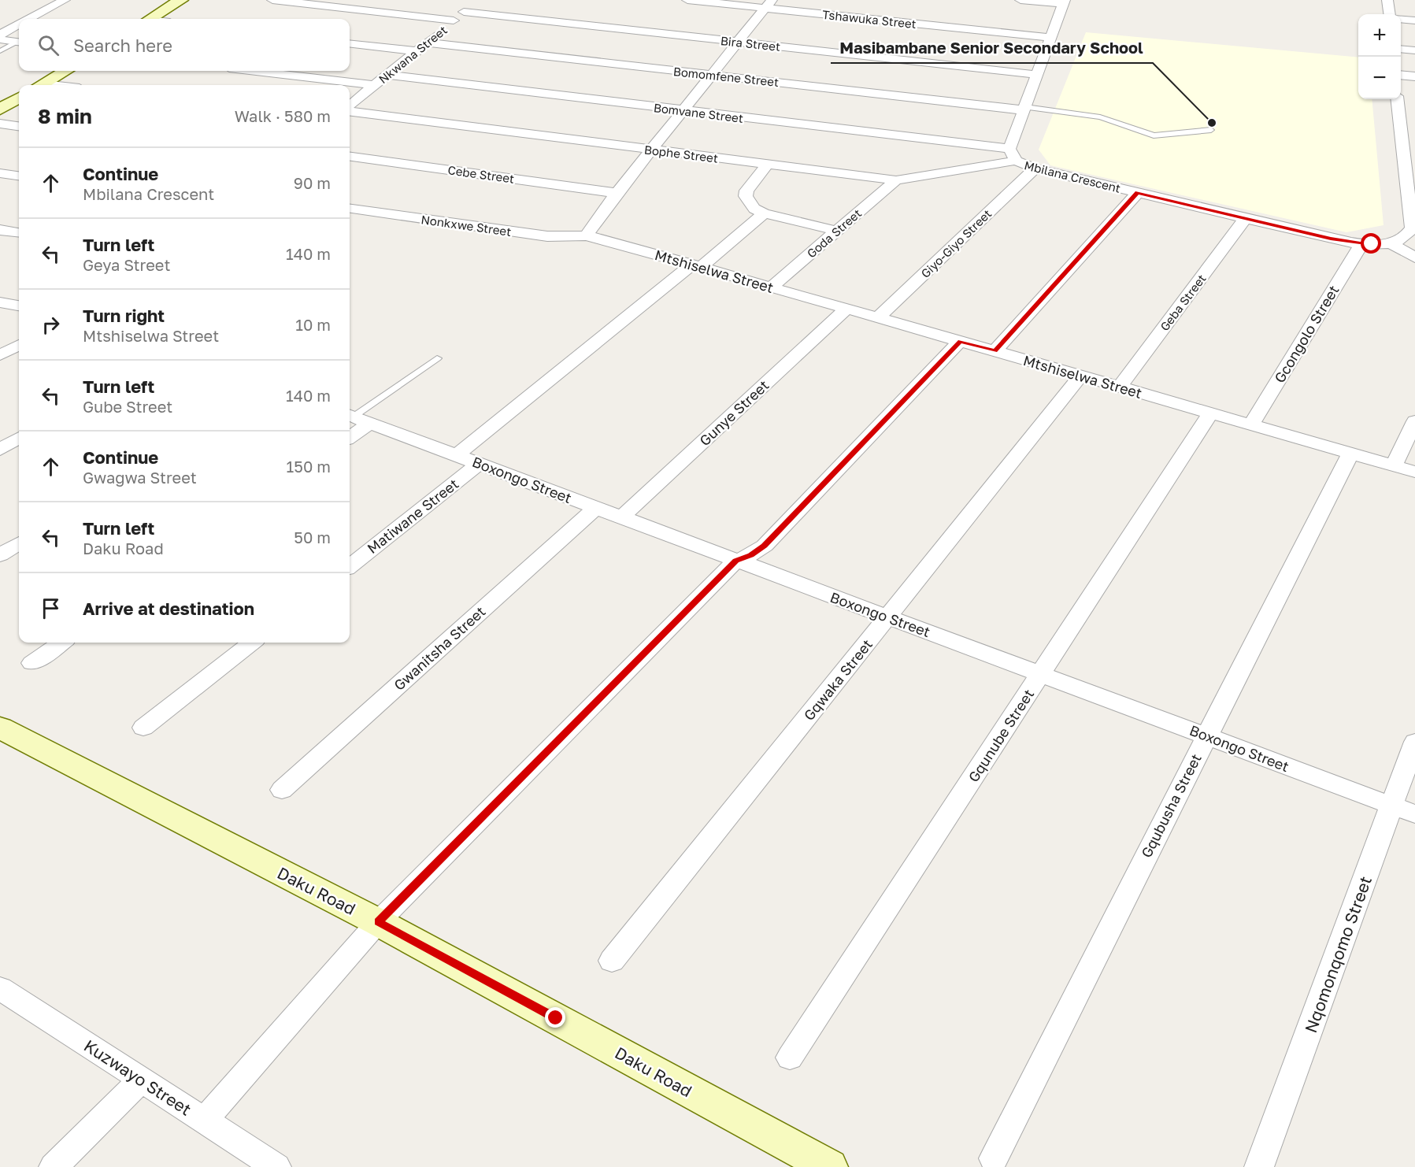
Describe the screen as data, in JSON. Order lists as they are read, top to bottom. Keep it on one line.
{"streets":{"main road":["Daku Road"],"street":["Tshawuka Street","Bira Street","Nkwana Street","Bomomfene Street","Bomvane Street","Bophe Street","Cebe Street","Mbilana Crescent","Nonkxwe Street","Goda Street","Giyo-Giyo Street","Mtshiselwa Street","Geba Street","Gcongolo Street","Gunye Street","Boxongo Street","Matiwane Street","Gwanitsha Street","Gqwaka Street","Gqunube Street","Gqubusha Street","Nqomonqomo Street","Kuzwayo Street"]},"crossings":[["Tshawuka Street","Mbilana Crescent"],["Bira Street","Nkwana Street"],["Bira Street","Mbilana Crescent"],["Nkwana Street","Bomomfene Street"],["Nkwana Street","Bomvane Street"],["Bomomfene Street","Mbilana Crescent"],["Bomvane Street","Bophe Street"],["Bomvane Street","Mbilana Crescent"],["Bophe Street","Mbilana Crescent"],["Bophe Street","Goda Street"],["Mbilana Crescent","Giyo-Giyo Street"],["Mbilana Crescent","Geba Street"],["Mbilana Crescent","Gcongolo Street"],["Nonkxwe Street","Mtshiselwa Street"],["Goda Street","Mtshiselwa Street"],["Giyo-Giyo Street","Mtshiselwa Street"],["Mtshiselwa Street","Geba Street"],["Mtshiselwa Street","Gcongolo Street"],["Mtshiselwa Street","Gunye Street"],["Mtshiselwa Street","Gqwaka Street"],["Mtshiselwa Street","Gqunube Street"],["Mtshiselwa Street","Gqubusha Street"],["Gunye Street","Boxongo Street"],["Boxongo Street","Matiwane Street"],["Boxongo Street","Gwanitsha Street"],["Boxongo Street","Gqwaka Street"],["Boxongo Street","Gqunube Street"],["Boxongo Street","Gqubusha Street"],["Boxongo Street","Nqomonqomo Street"]],"places":["Masibambane Senior Secondary School"],"page":{"map_buttons":["+","−"],"search":"Search here","heading":["8 min","Walk · 580 m"],"list":[["Continue","Mbilana Crescent","90 m"],["Turn left","Geya Street","140 m"],["Turn right","Mtshiselwa Street","10 m"],["Turn left","Gube Street","140 m"],["Continue","Gwagwa Street","150 m"],["Turn left","Daku Road","50 m"],"Arrive at destination"]}}
